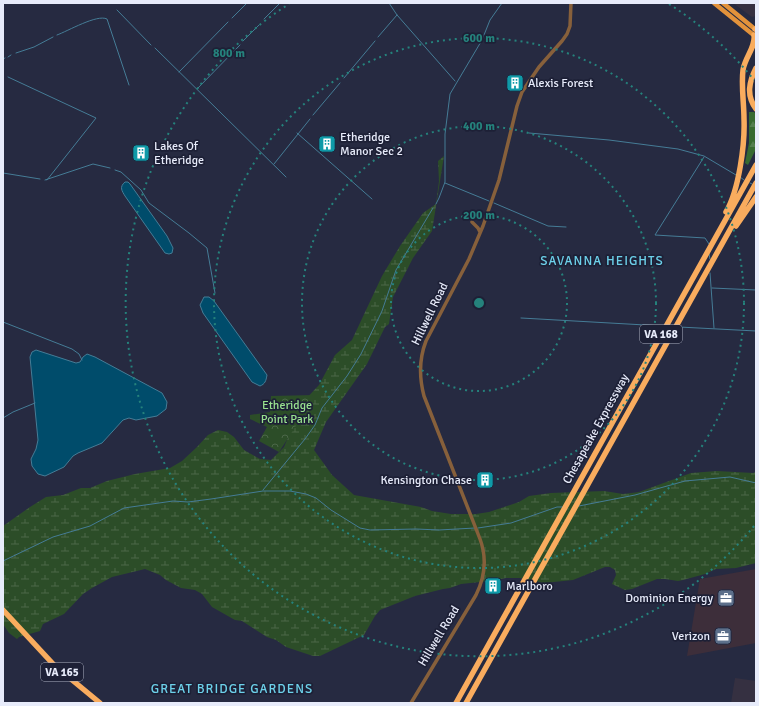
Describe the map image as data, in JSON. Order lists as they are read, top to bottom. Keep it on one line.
{"streets":{"highway":["VA 168","Chesapeake Expressway","VA 165"],"street":["Hillwell Road"]},"districts":["SAVANNA HEIGHTS","GREAT BRIDGE GARDENS"],"parks":["Etheridge Point Park"],"places":{"building":["Alexis Forest","Etheridge Manor Sec 2","Lakes Of Etheridge","Kensington Chase","Marlboro"],"office":["Dominion Energy","Verizon"]},"rings":["600 m","800 m","400 m","200 m"]}
